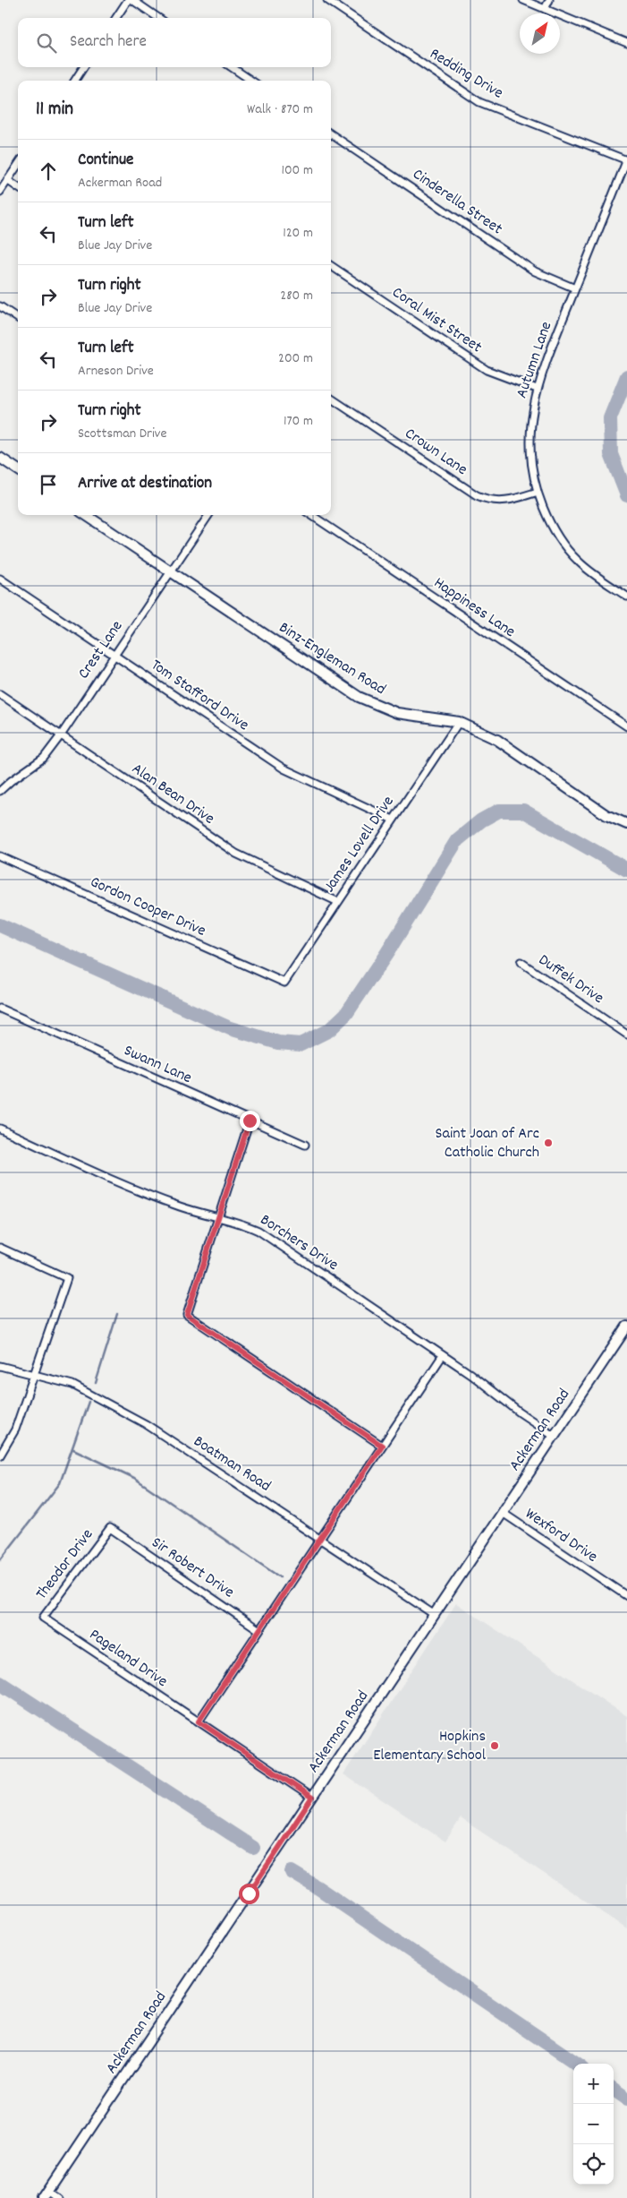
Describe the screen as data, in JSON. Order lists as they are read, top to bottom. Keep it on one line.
{"streets":{"street":["Redding Drive","Cinderella Street","Coral Mist Street","Autumn Lane","Crown Lane","Happiness Lane","Crest Lane","Binz-Engleman Road","Tom Stafford Drive","Alan Bean Drive","James Lovell Drive","Gordon Cooper Drive","Duffek Drive","Swann Lane","Borchers Drive","Ackerman Road","Boatman Road","Wexford Drive","Theodor Drive","Sir Robert Drive","Pageland Drive"]},"crossings":[["Redding Drive","Autumn Lane"],["Cinderella Street","Autumn Lane"],["Coral Mist Street","Autumn Lane"],["Autumn Lane","Crown Lane"],["Crest Lane","Binz-Engleman Road"],["Crest Lane","Tom Stafford Drive"],["Crest Lane","Alan Bean Drive"],["Binz-Engleman Road","James Lovell Drive"],["Tom Stafford Drive","James Lovell Drive"],["Alan Bean Drive","James Lovell Drive"],["James Lovell Drive","Gordon Cooper Drive"],["Borchers Drive","Ackerman Road"],["Ackerman Road","Boatman Road"],["Ackerman Road","Wexford Drive"],["Ackerman Road","Pageland Drive"],["Theodor Drive","Sir Robert Drive"],["Theodor Drive","Pageland Drive"]],"places":["Saint Joan of Arc Catholic Church","Hopkins Elementary School"],"north":"top right","page":{"search":"Search here","heading":["11 min","Walk · 870 m"],"list":[["Continue","Ackerman Road","100 m"],["Turn left","Blue Jay Drive","120 m"],["Turn right","Blue Jay Drive","280 m"],["Turn left","Arneson Drive","200 m"],["Turn right","Scottsman Drive","170 m"],"Arrive at destination"],"map_buttons":["+","−"]}}
